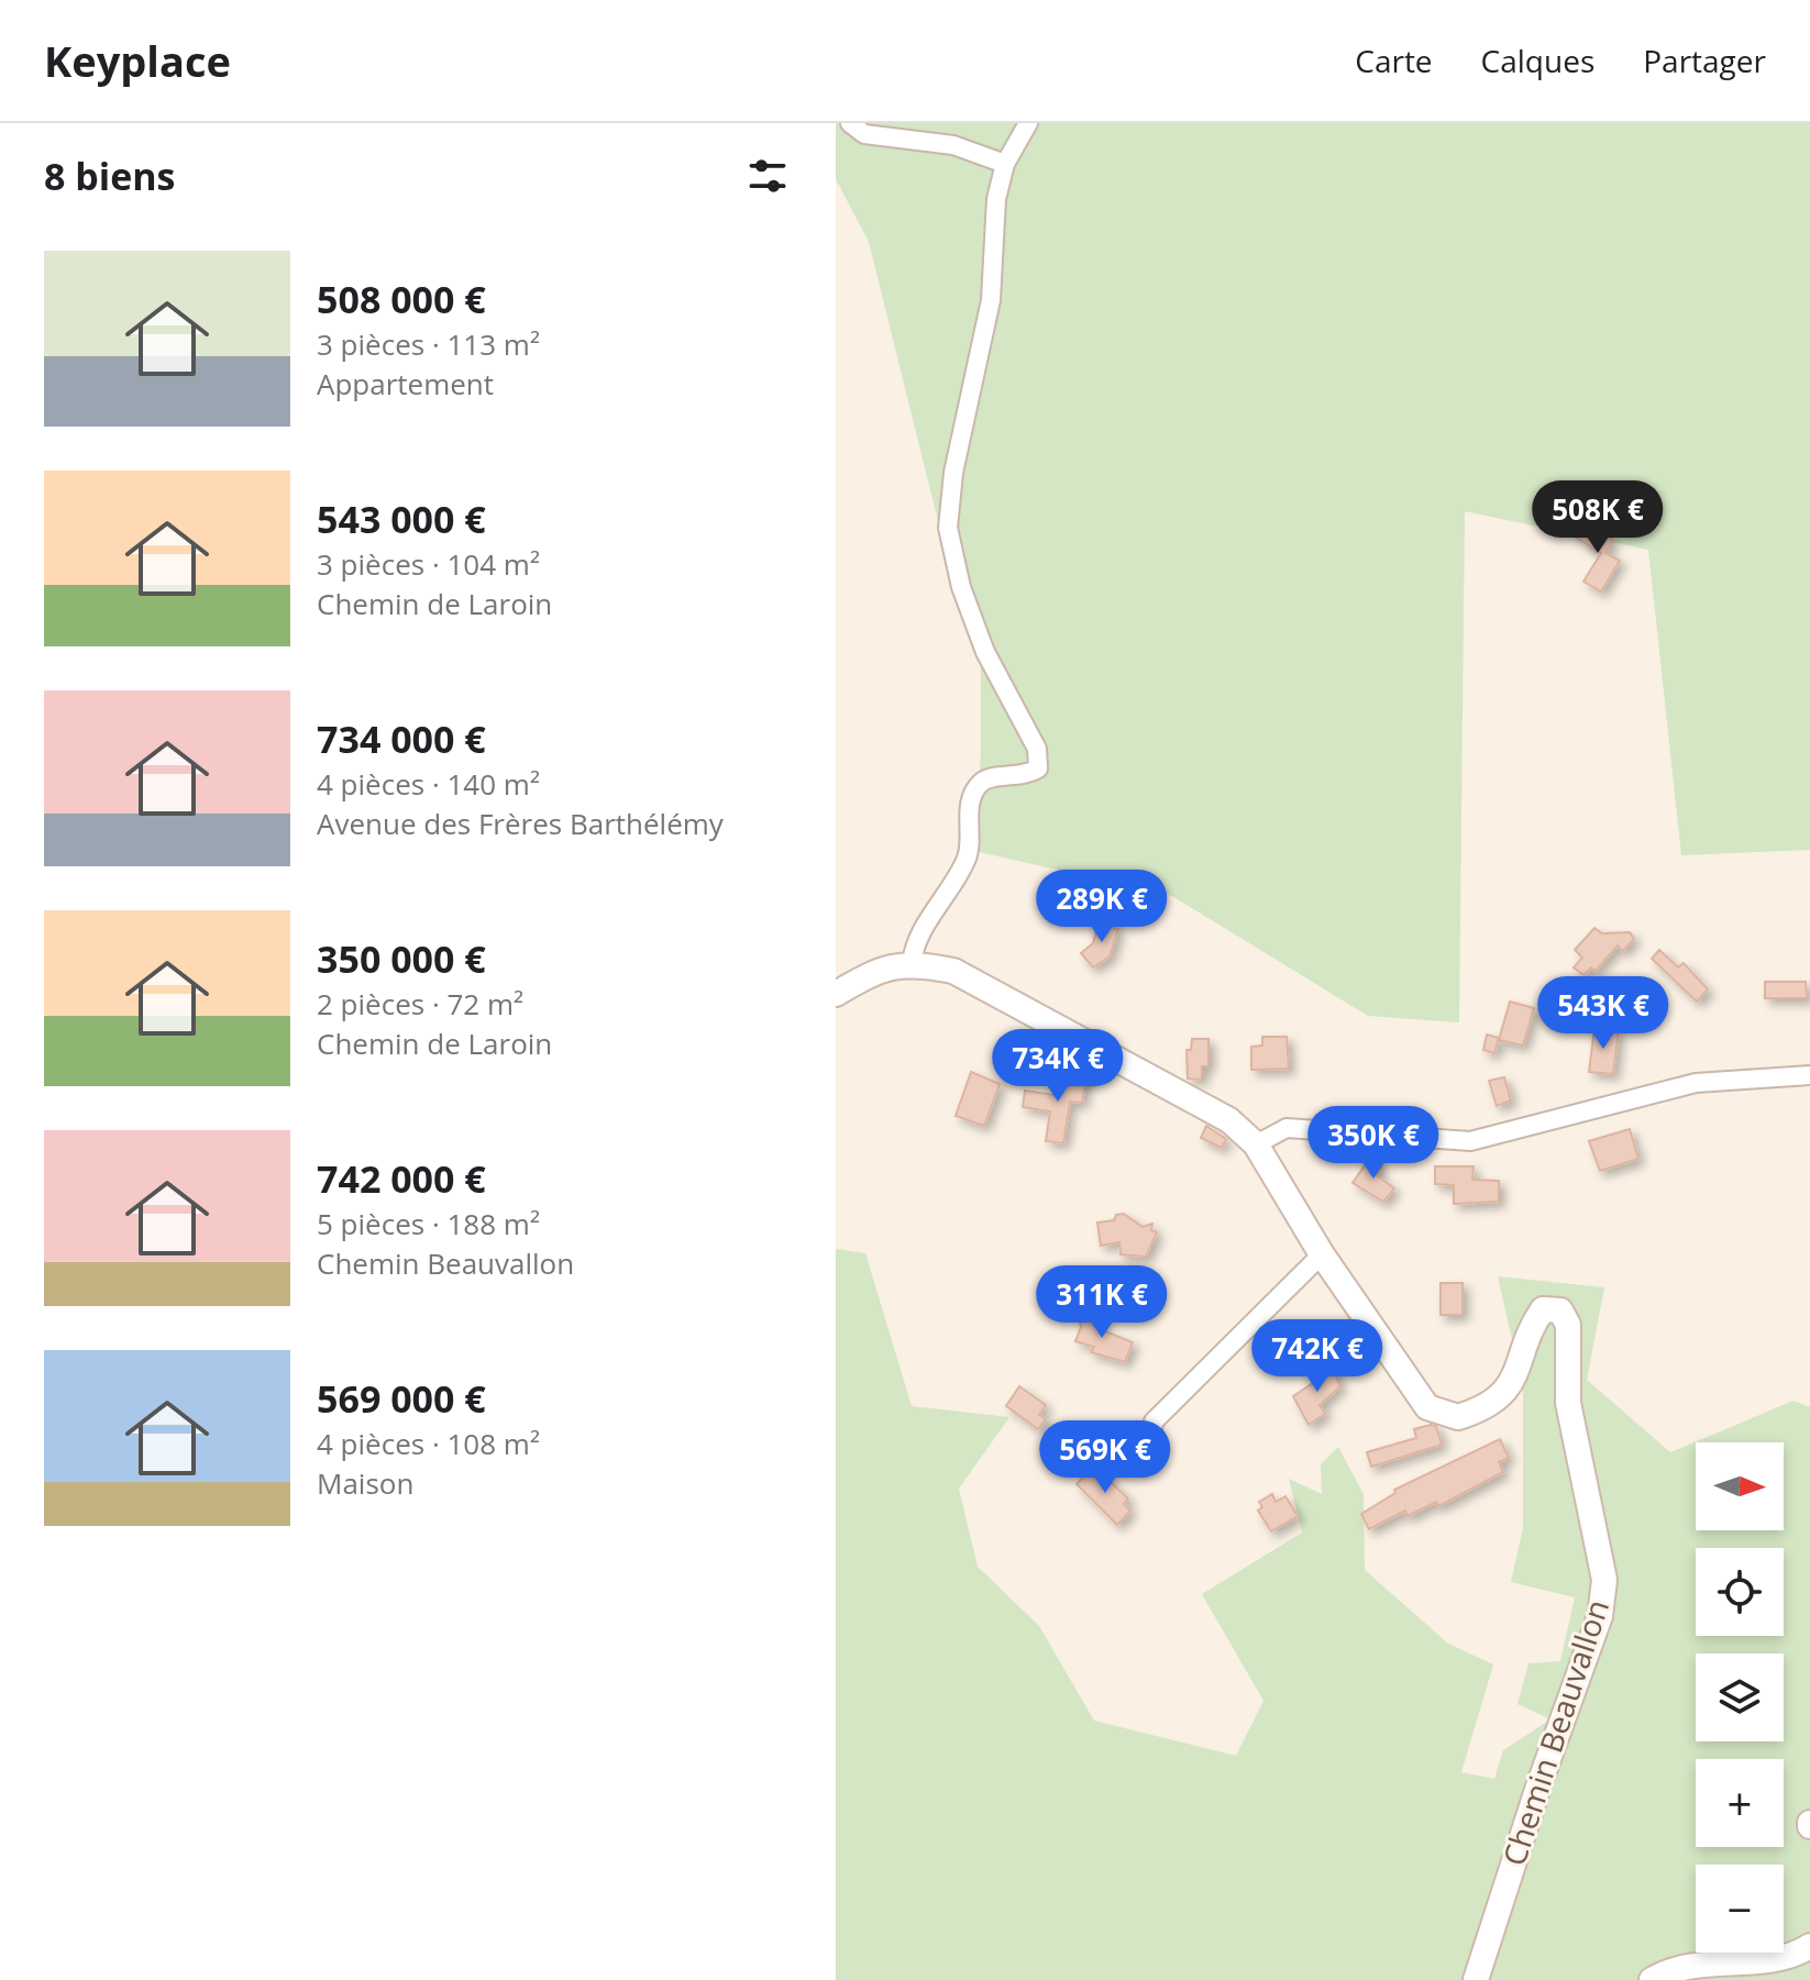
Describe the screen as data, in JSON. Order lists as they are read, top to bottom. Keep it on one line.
{"streets":{"street":["Chemin Beauvallon"]},"north":"right","page":{"header":"Keyplace","nav":["Carte","Calques","Partager"],"heading":"8 biens","list":[{"name":"508 000 €","note":"3 pièces · 113 m² · Appartement"},{"name":"543 000 €","note":"3 pièces · 104 m² · Chemin de Laroin"},{"name":"734 000 €","note":"4 pièces · 140 m² · Avenue des Frères Barthélémy"},{"name":"350 000 €","note":"2 pièces · 72 m² · Chemin de Laroin"},{"name":"742 000 €","note":"5 pièces · 188 m² · Chemin Beauvallon"},{"name":"569 000 €","note":"4 pièces · 108 m² · Maison"}],"price":["508K €","289K €","543K €","734K €","350K €","311K €","742K €","569K €"],"map_buttons":["+","−"]}}
